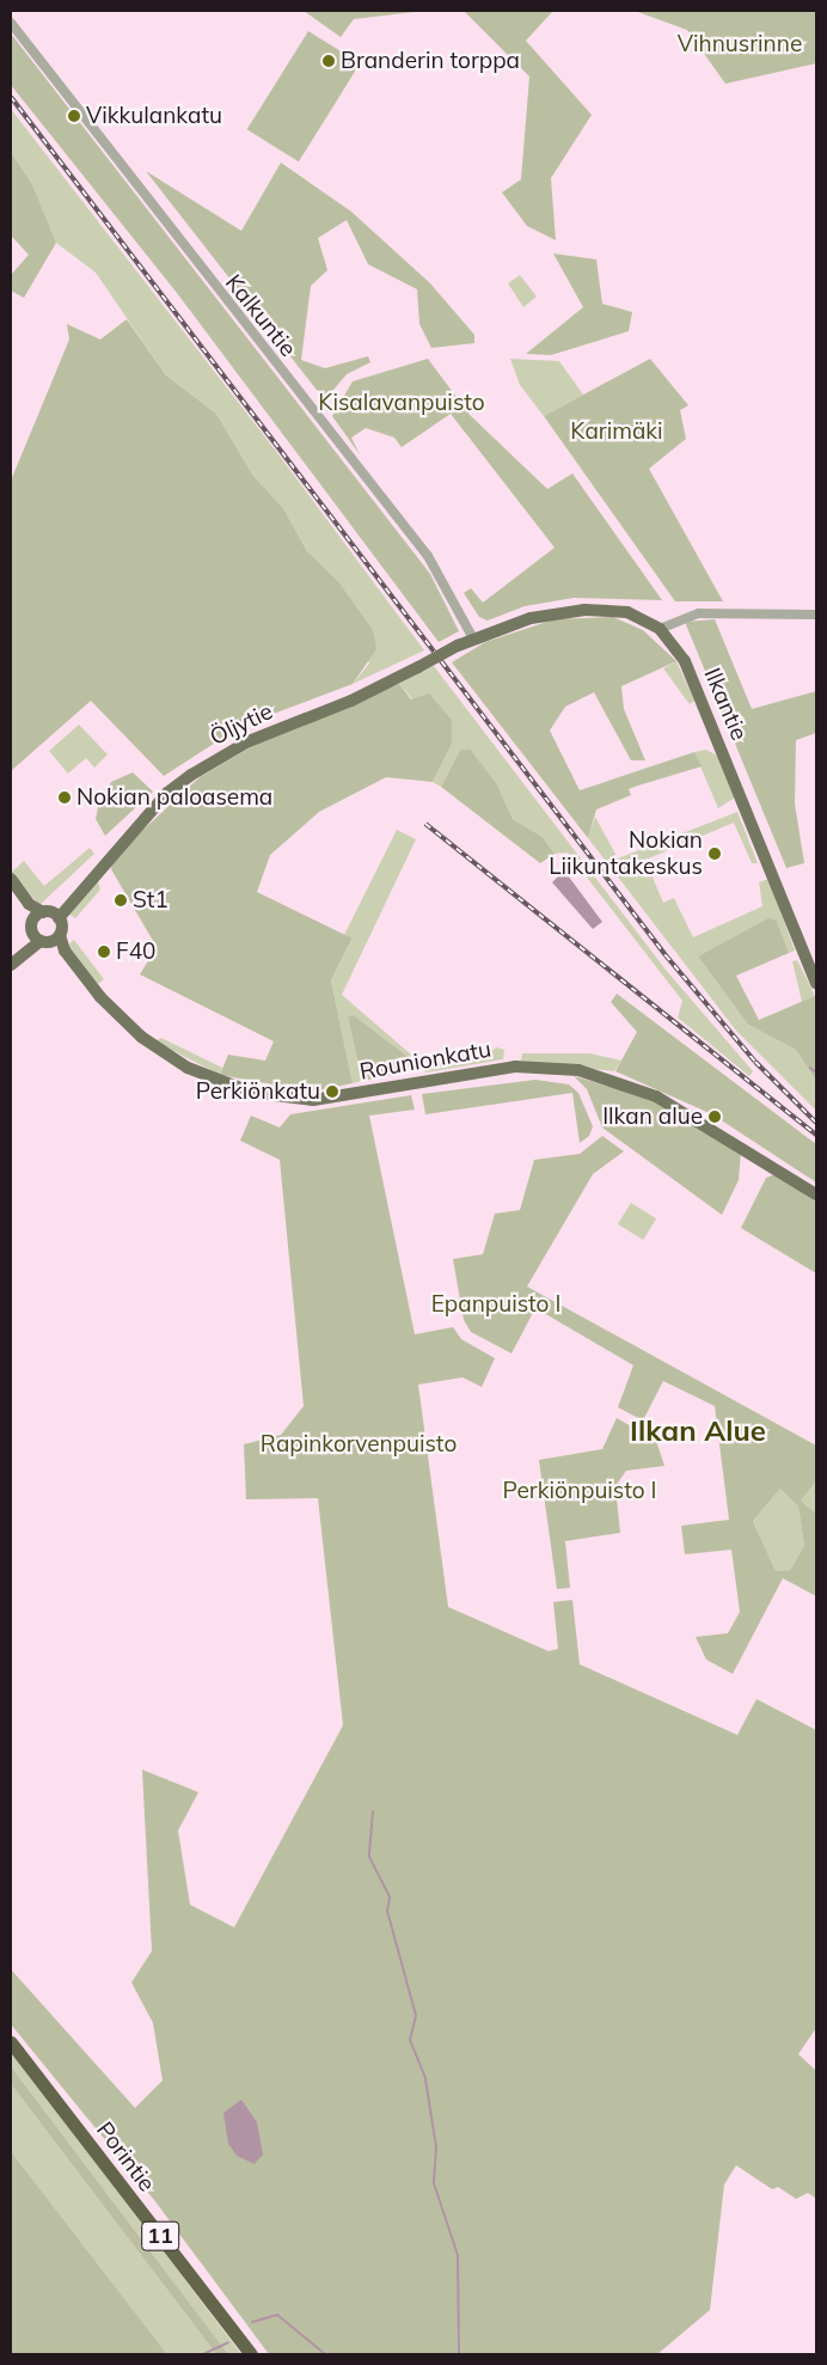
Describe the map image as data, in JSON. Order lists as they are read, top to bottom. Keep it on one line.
{"streets":{"highway":["Porintie","11"],"main road":["Ilkantie","Öljytie","Rounionkatu"],"street":["Kalkuntie"]},"crossings":[["Kalkuntie","Ilkantie"],["Kalkuntie","Öljytie"],["Ilkantie","Öljytie"],["Öljytie","Rounionkatu"]],"districts":["Ilkan Alue"],"parks":["Vihnusrinne","Kisalavanpuisto","Karimäki","Epanpuisto I","Rapinkorvenpuisto","Perkiönpuisto I"],"places":["Branderin torppa","Vikkulankatu","Nokian paloasema","Nokian Liikuntakeskus","St1","F40","Perkiönkatu","Ilkan alue"]}
